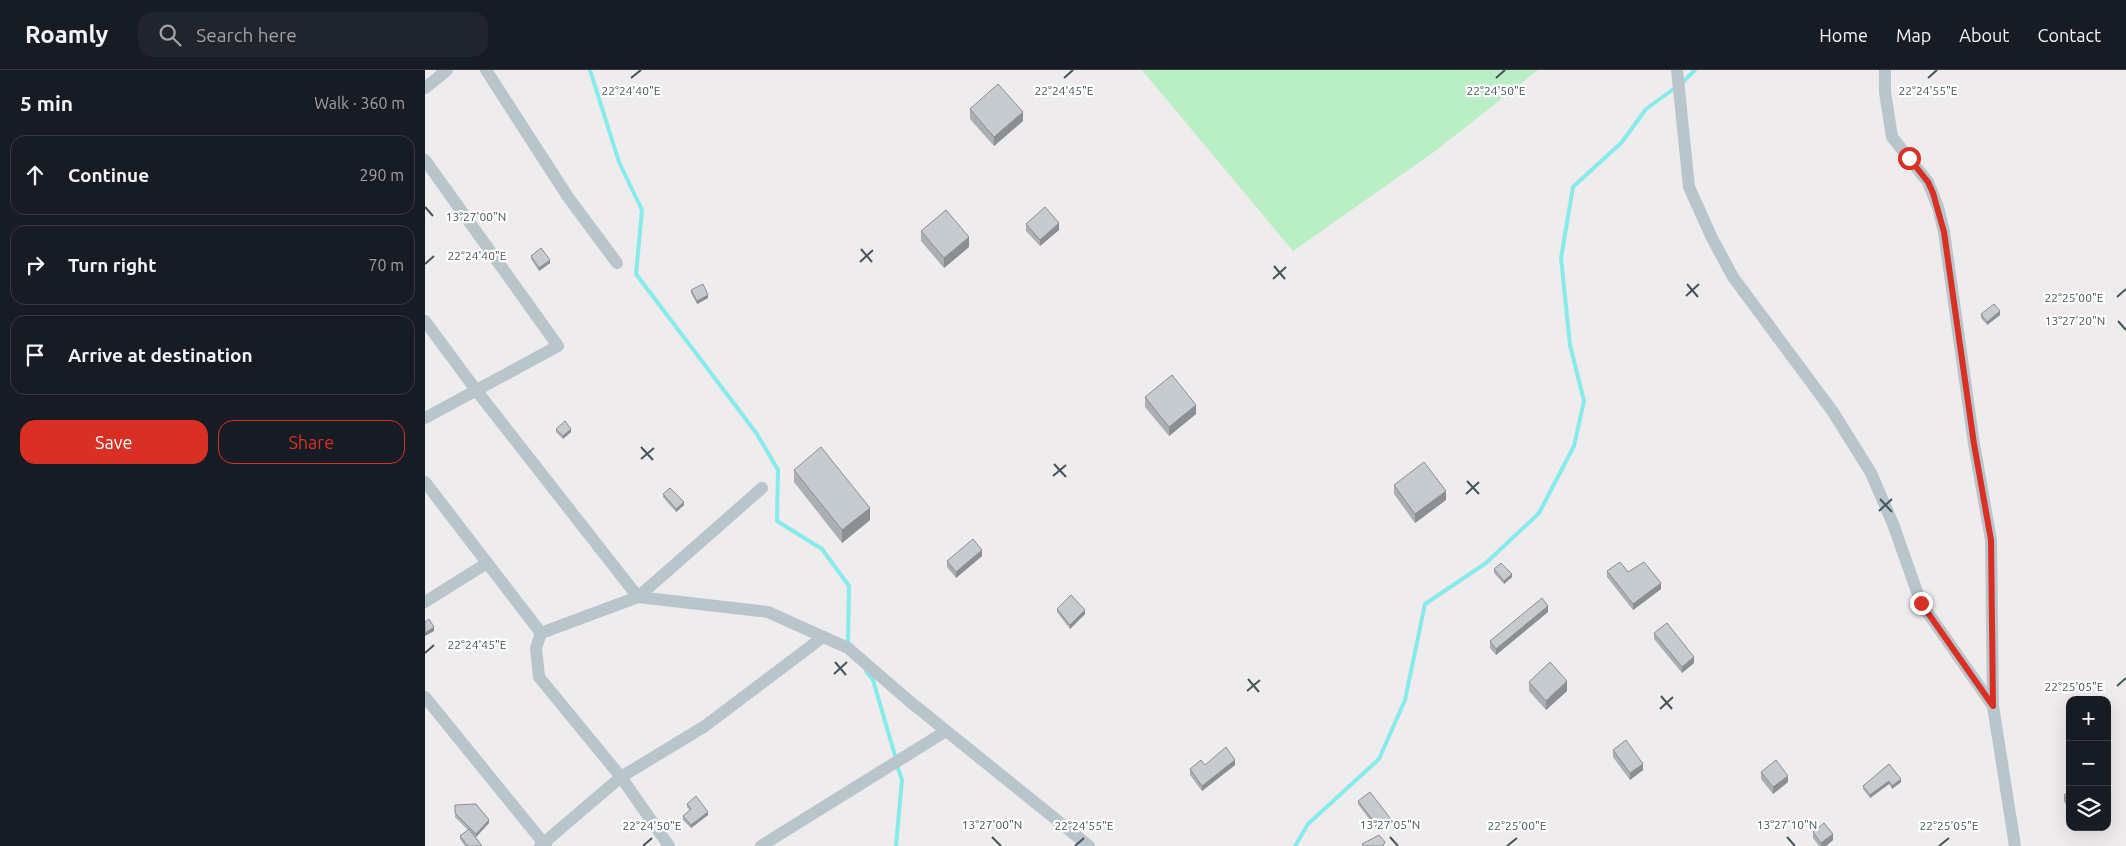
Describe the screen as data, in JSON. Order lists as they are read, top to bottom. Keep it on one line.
{"page":{"header":"Roamly","search":"Search here","nav":["Home","Map","About","Contact"],"heading":["5 min","Walk · 360 m"],"list":[["Continue","290 m"],["Turn right","70 m"],"Arrive at destination"],"buttons":["Save","Share"],"map_buttons":["+","−"]},"coordinates":["22°24'50\"E","22°24'40\"E","22°24'45\"E","22°24'55\"E","13°27'00\"N","22°25'00\"E","13°27'20\"N","22°25'05\"E","13°27'05\"N","13°27'10\"N"]}
